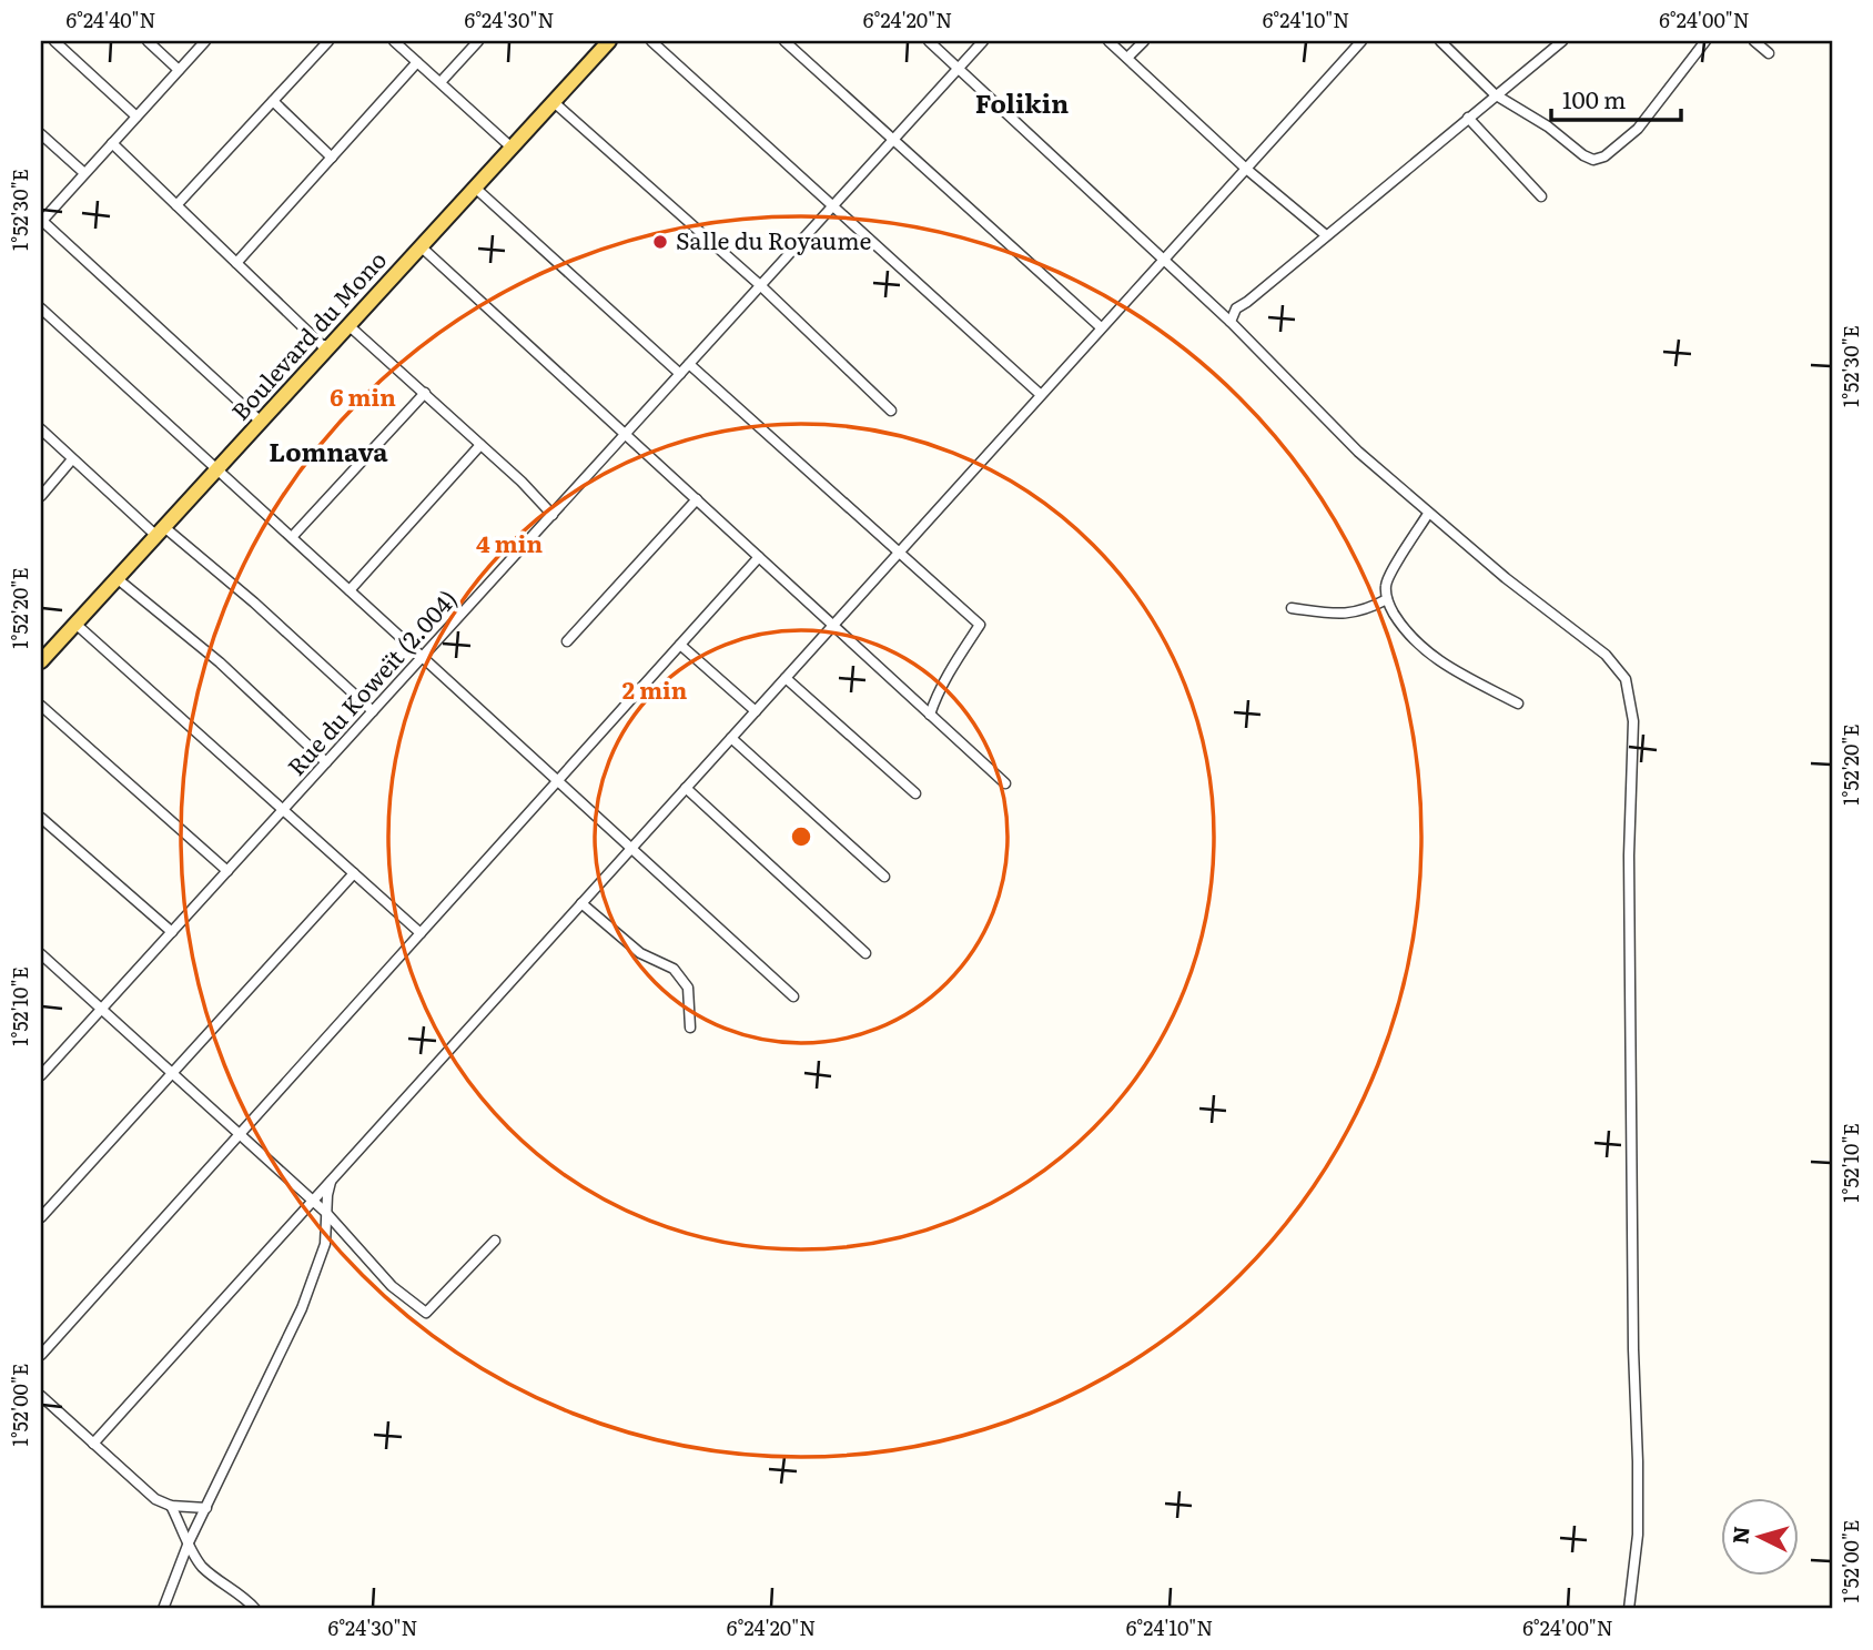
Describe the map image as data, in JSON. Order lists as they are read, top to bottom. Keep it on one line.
{"streets":{"main road":["Boulevard du Mono"],"street":["Rue du Koweït (2.004)"]},"districts":["Folikin","Lomnava"],"places":["Salle du Royaume"],"scale_bar":"100 m","north":"left","coordinates":["6°24'40\"N","6°24'30\"N","6°24'20\"N","6°24'10\"N","6°24'00\"N","1°52'30\"E","1°52'20\"E","1°52'10\"E","1°52'00\"E"],"rings":["6 min","4 min","2 min"]}
